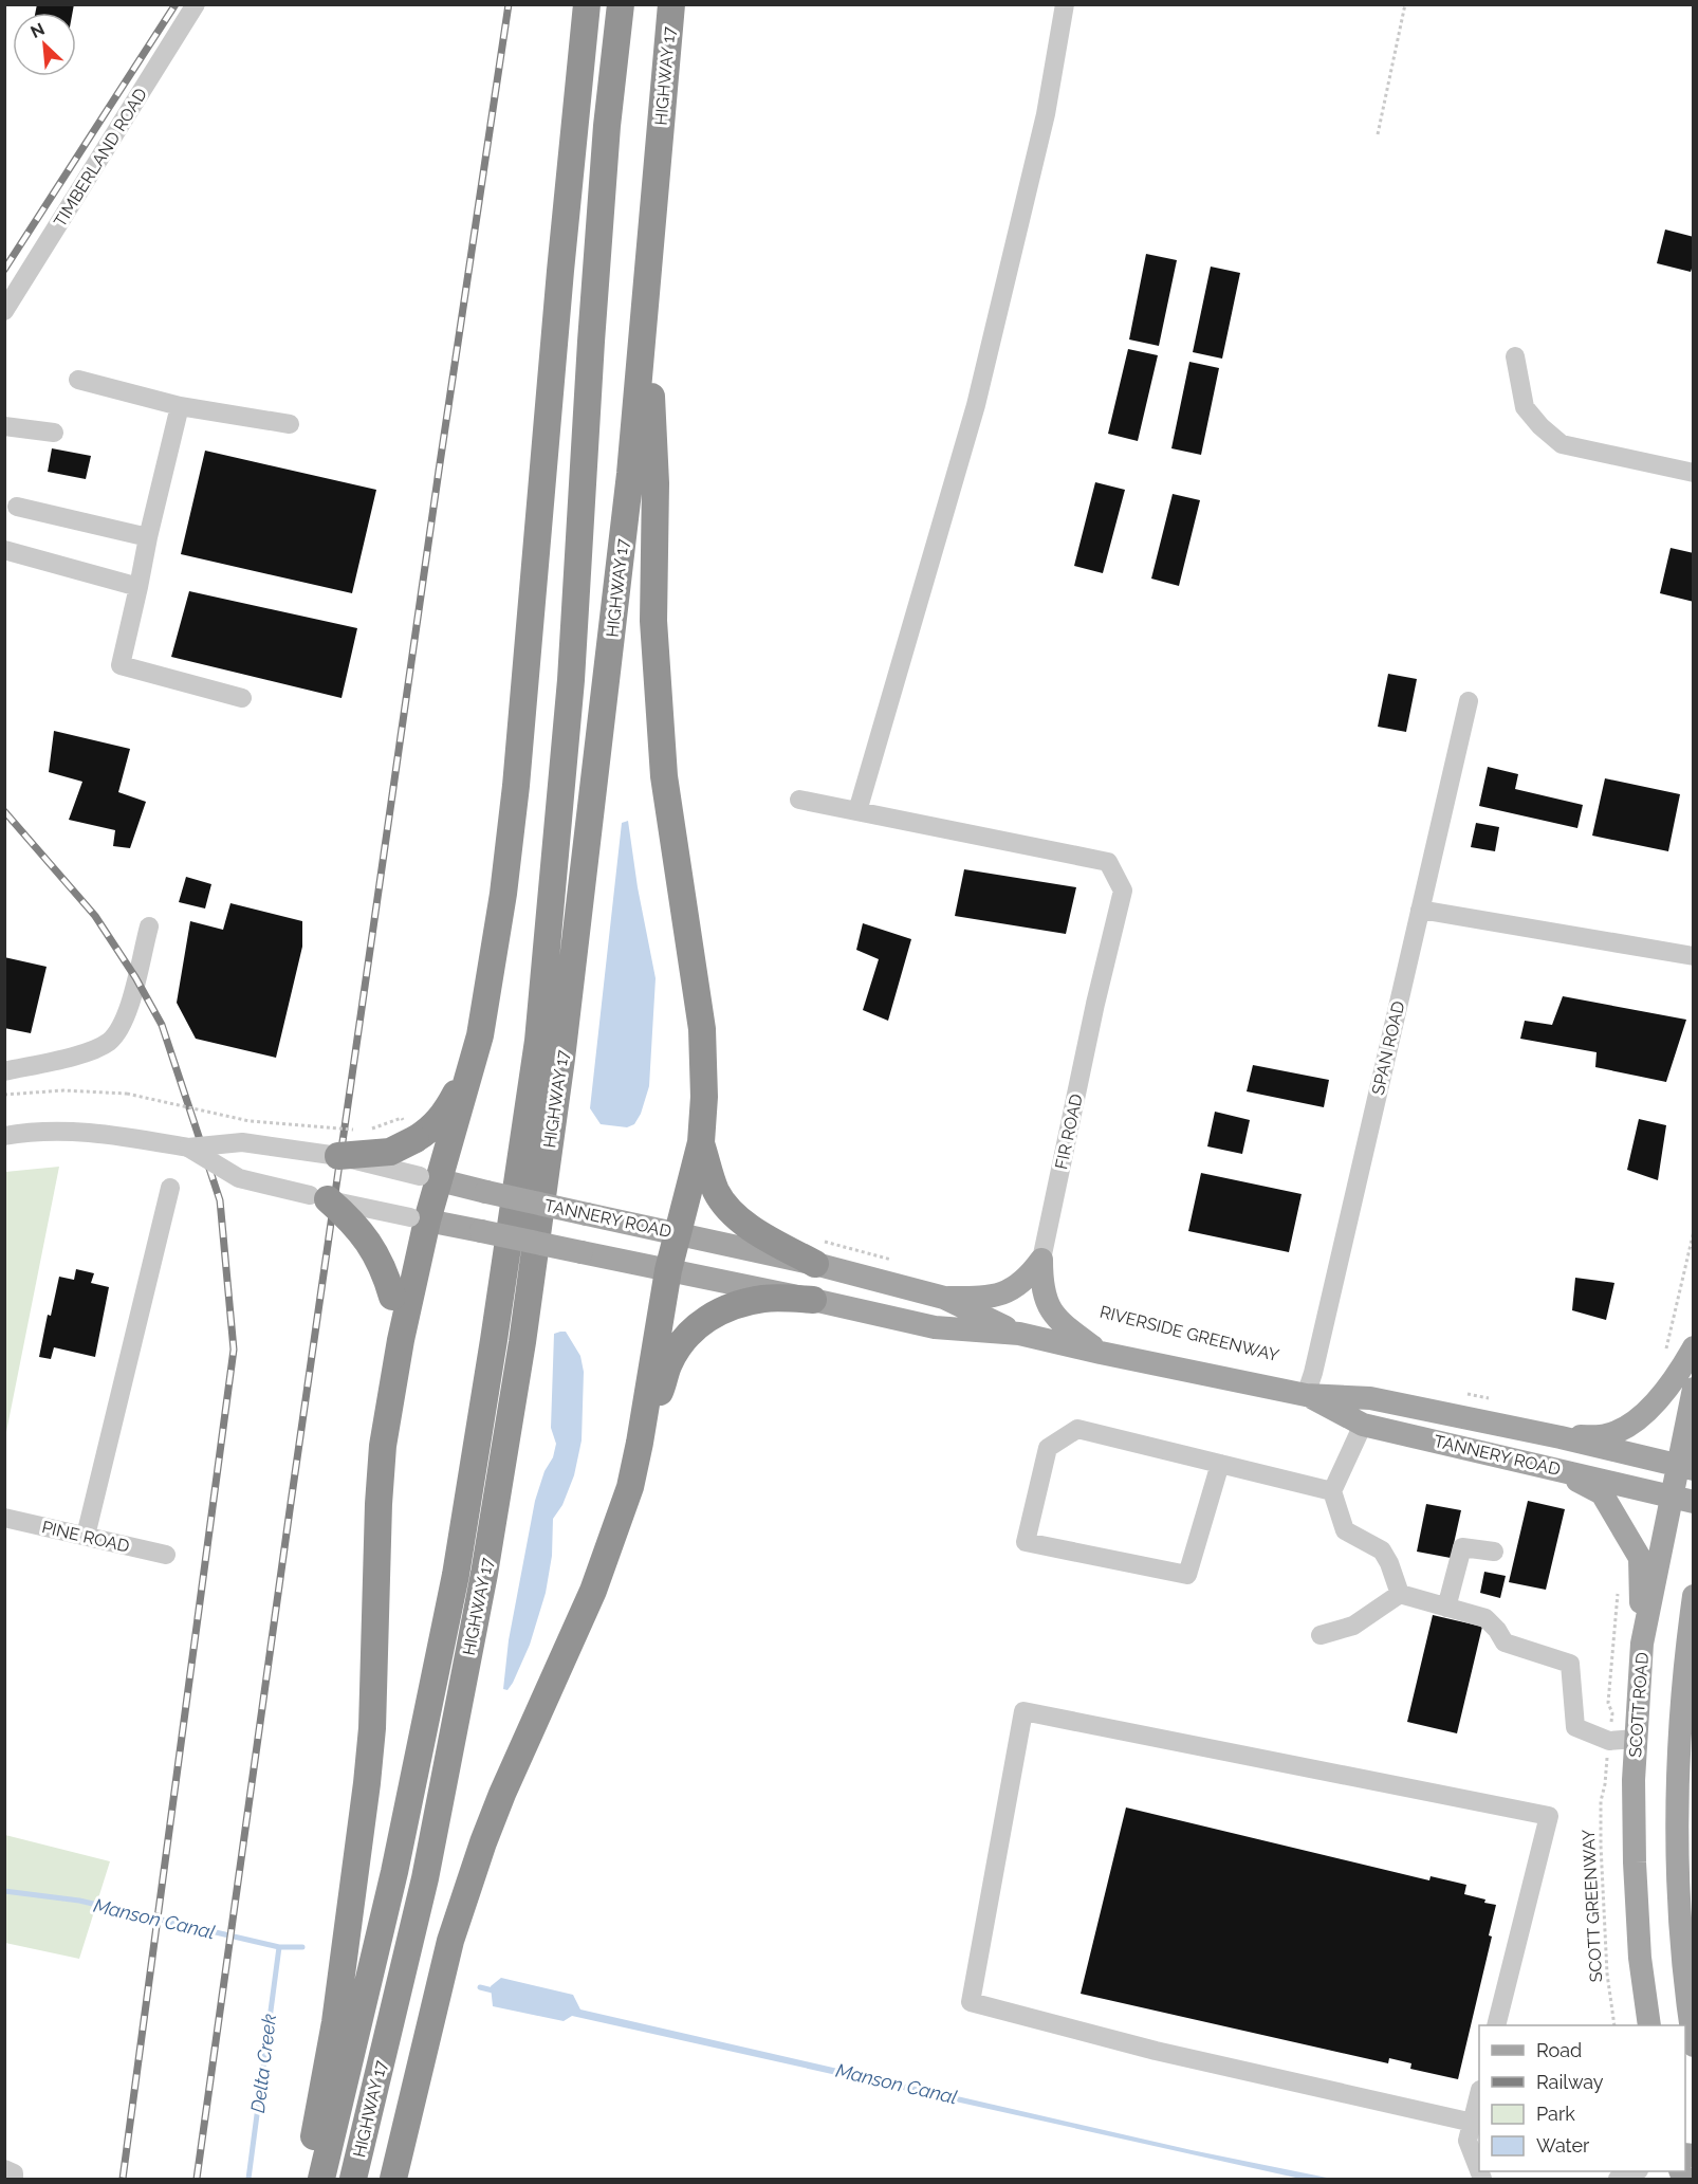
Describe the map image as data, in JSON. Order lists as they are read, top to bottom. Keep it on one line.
{"streets":{"highway":["HIGHWAY 17"],"main road":["TANNERY ROAD","SCOTT ROAD"],"street":["TIMBERLAND ROAD","SPAN ROAD","FIR ROAD","PINE ROAD"],"path":["SCOTT GREENWAY"]},"crossings":[["SPAN ROAD","TANNERY ROAD"],["TANNERY ROAD","SCOTT ROAD"]],"water":["Manson Canal","Delta Creek"],"legend":["Road","Railway","Park","Water"],"north":"top left"}
